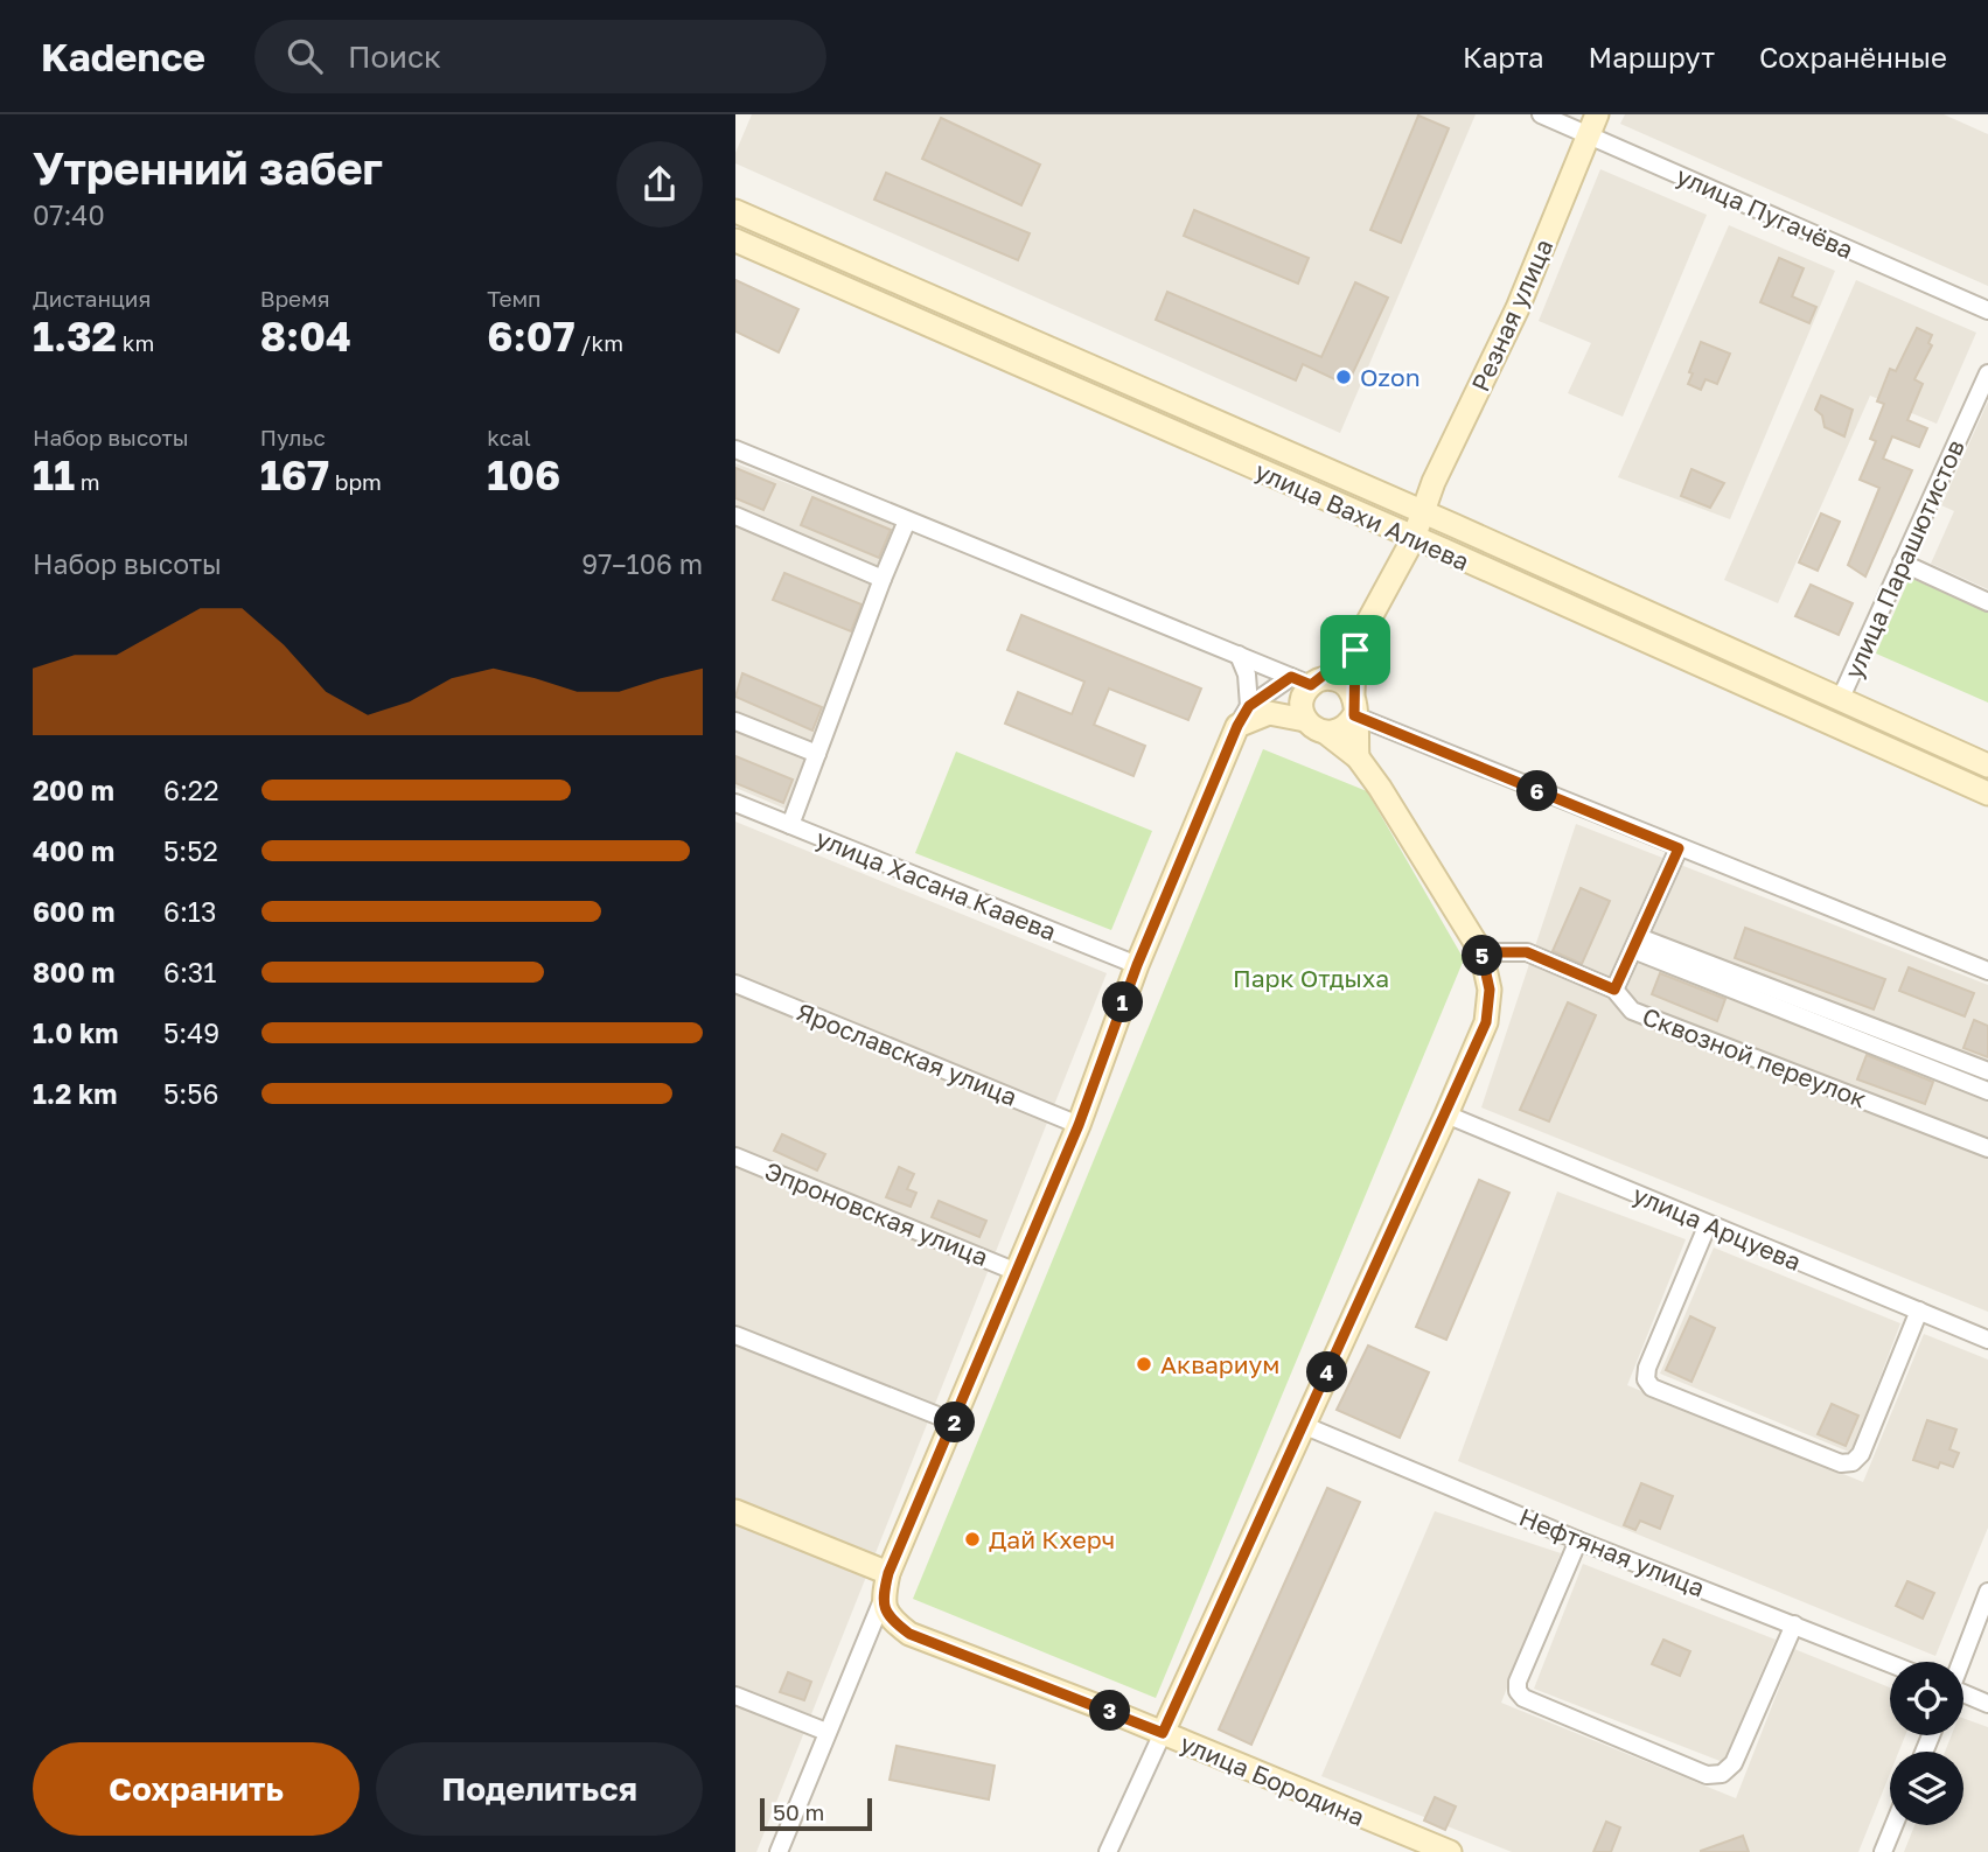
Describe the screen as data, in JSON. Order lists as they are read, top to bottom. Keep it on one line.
{"streets":{"street":["улица Пугачёва","Резная улица","улица Вахи Алиева","улица Парашютистов","улица Хасана Кааева","Ярославская улица","Сквозной переулок","Эпроновская улица","улица Арцуева","Нефтяная улица","улица Бородина"]},"crossings":[["улица Пугачёва","Резная улица"],["Резная улица","улица Вахи Алиева"],["улица Вахи Алиева","улица Парашютистов"]],"parks":["Парк Отдыха"],"places":["Ozon","Аквариум","Дай Кхерч"],"scale_bar":"50 m","page":{"header":"Kadence","search":"Поиск","nav":["Карта","Маршрут","Сохранённые"],"heading":["Утренний забег","07:40"],"stats":[["Дистанция","1.32 km"],["Время","8:04"],["Темп","6:07 /km"],["Набор высоты","11 m"],["Пульс","167 bpm"],["kcal","106"]],"chart":["Набор высоты","97–106 m"],"list":[{"name":"200 m","note":"6:22"},{"name":"400 m","note":"5:52"},{"name":"600 m","note":"6:13"},{"name":"800 m","note":"6:31"},{"name":"1.0 km","note":"5:49"},{"name":"1.2 km","note":"5:56"}],"pins":["6","5","1","4","2","3"],"buttons":["Сохранить","Поделиться"],"scale":"50 m"}}
